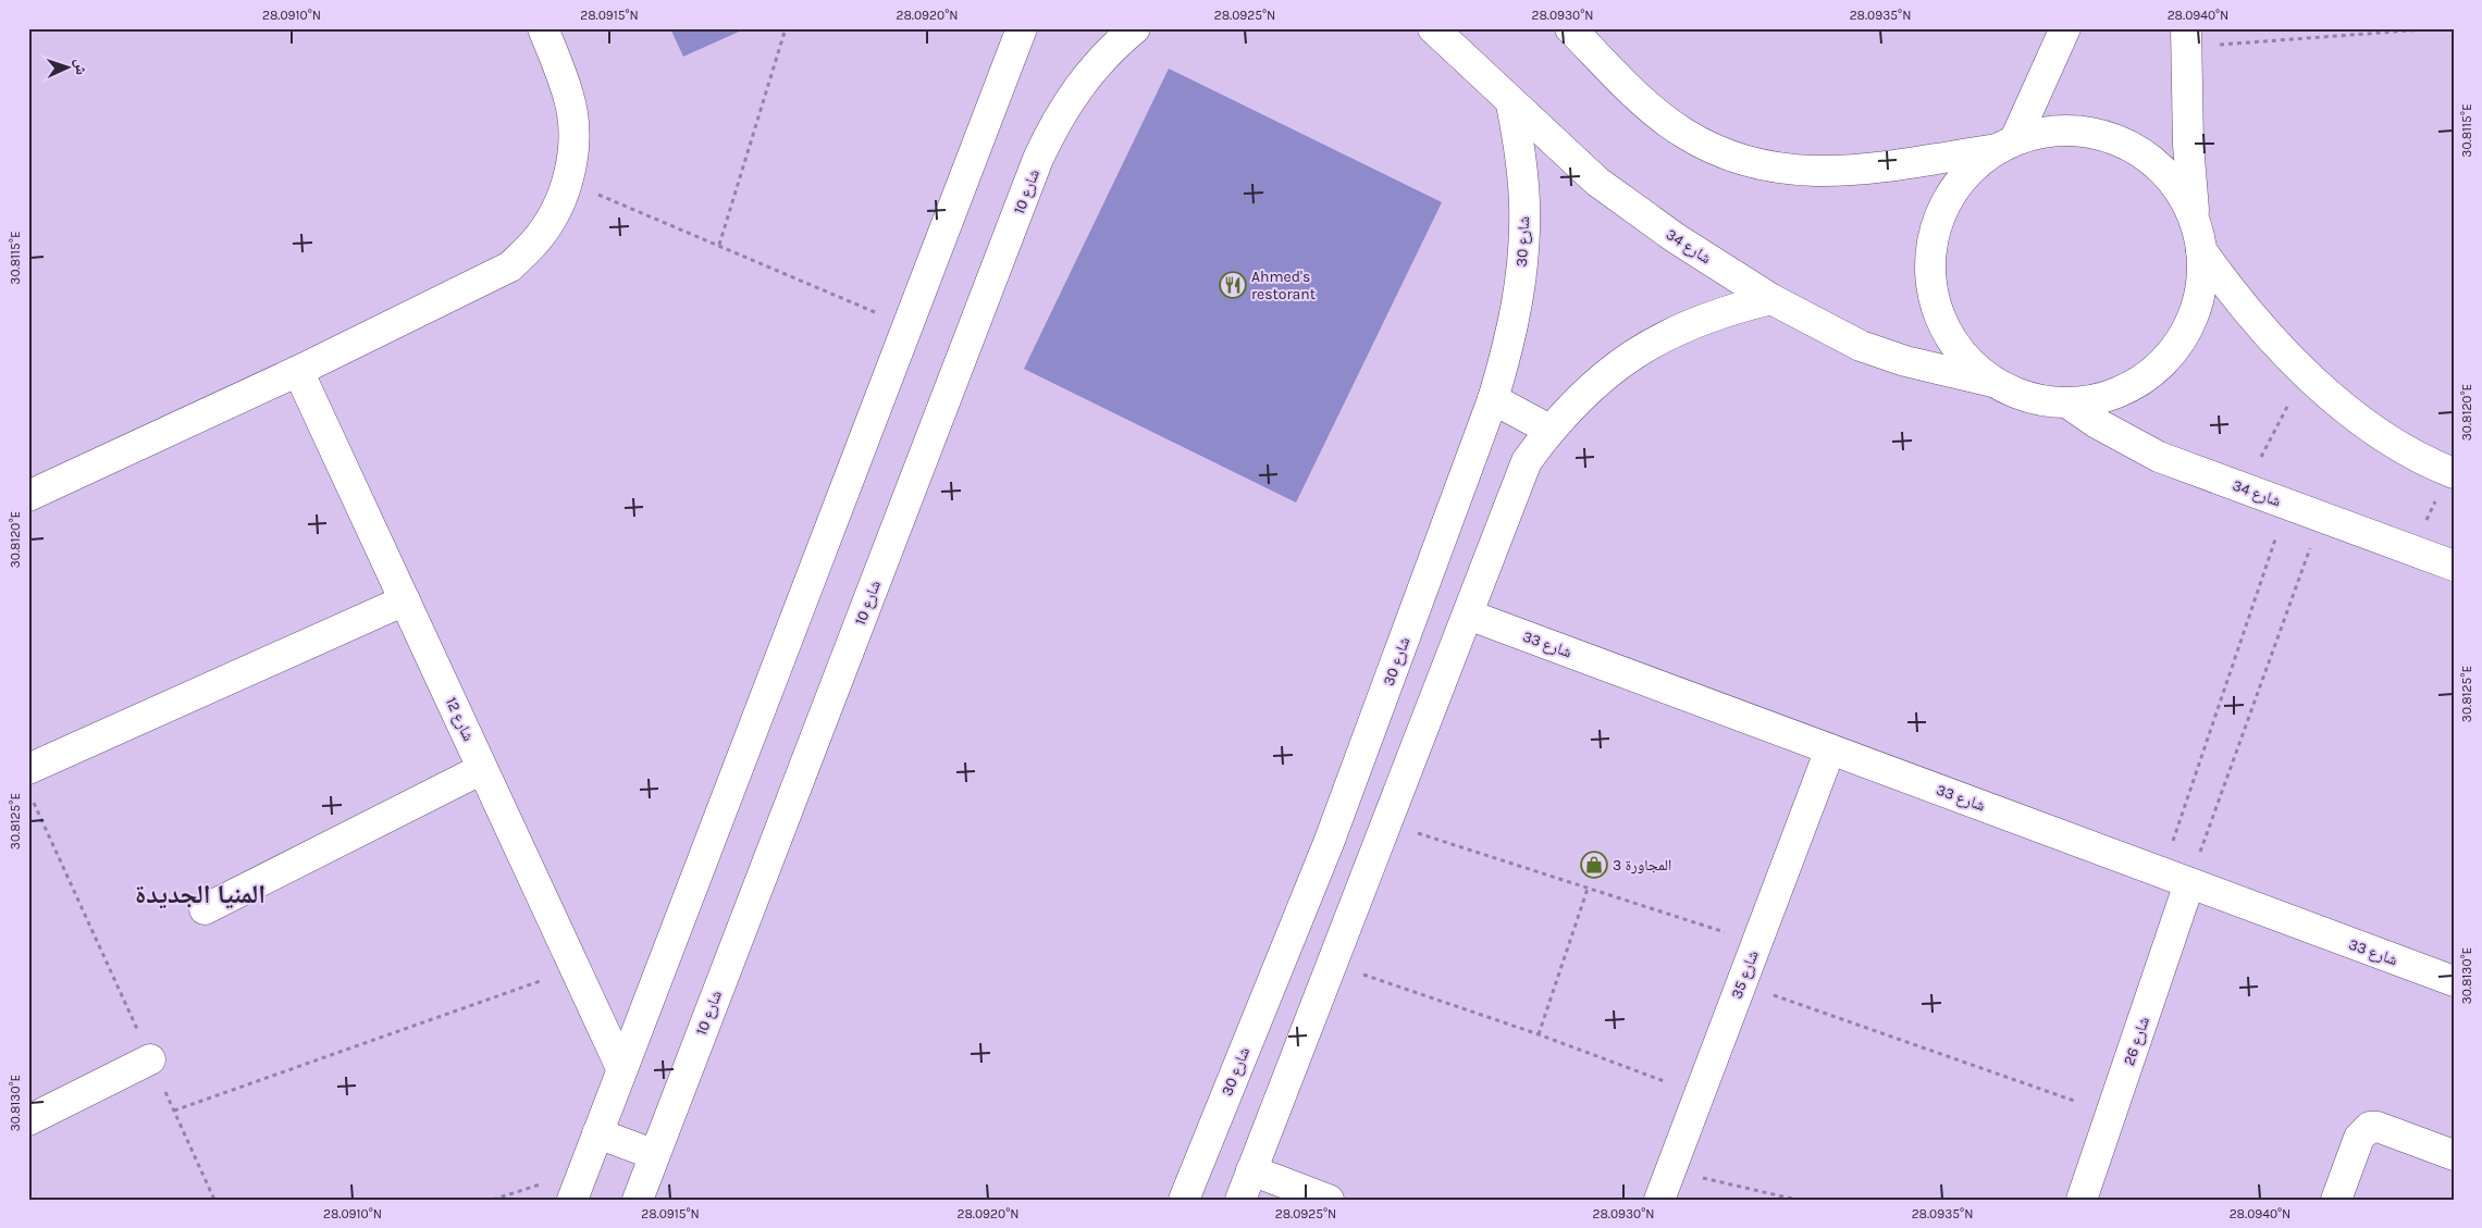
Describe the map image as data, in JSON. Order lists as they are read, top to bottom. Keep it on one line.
{"streets":{"street":["شارع 10","شارع 30","شارع 34","شارع 33","شارع 12","شارع 35","شارع 26"]},"crossings":[["شارع 30","شارع 34"],["شارع 33","شارع 35"],["شارع 33","شارع 26"]],"districts":["المنيا الجديدة"],"places":{"restaurant":["Ahmed's restorant"],"shop":["المجاورة 3"]},"north":"right","coordinates":["28.0910°N","28.0915°N","28.0920°N","28.0925°N","28.0930°N","28.0935°N","28.0940°N","30.8115°E","30.8120°E","30.8125°E","30.8130°E"]}
